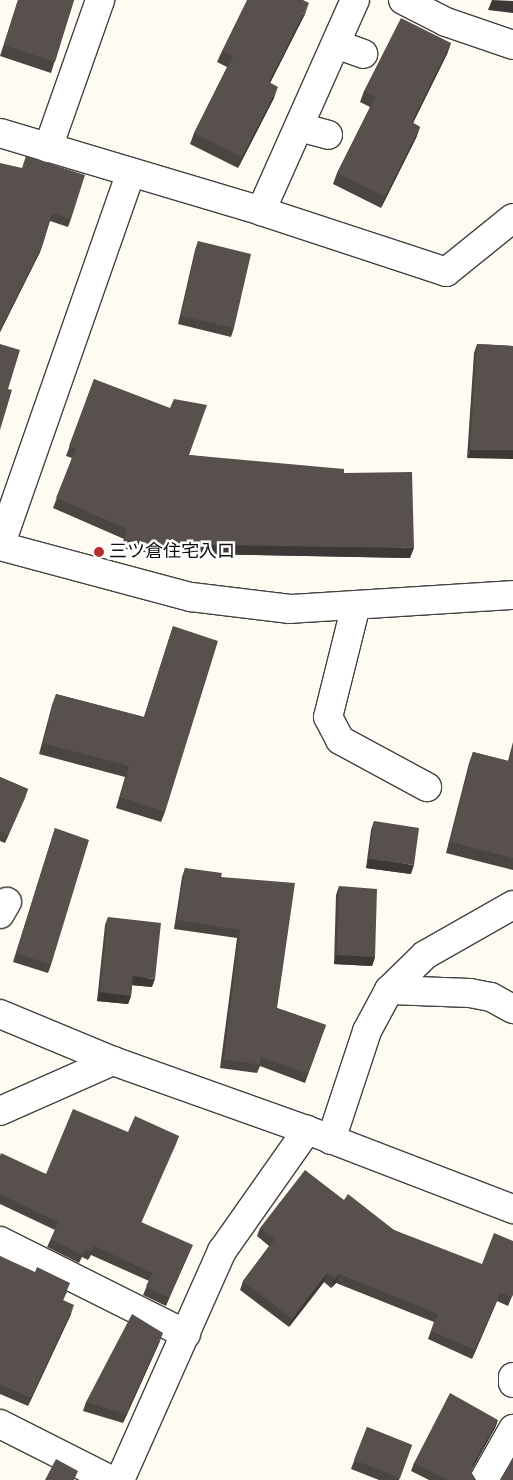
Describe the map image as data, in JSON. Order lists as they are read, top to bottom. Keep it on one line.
{"places":["三ツ倉住宅入口"]}
